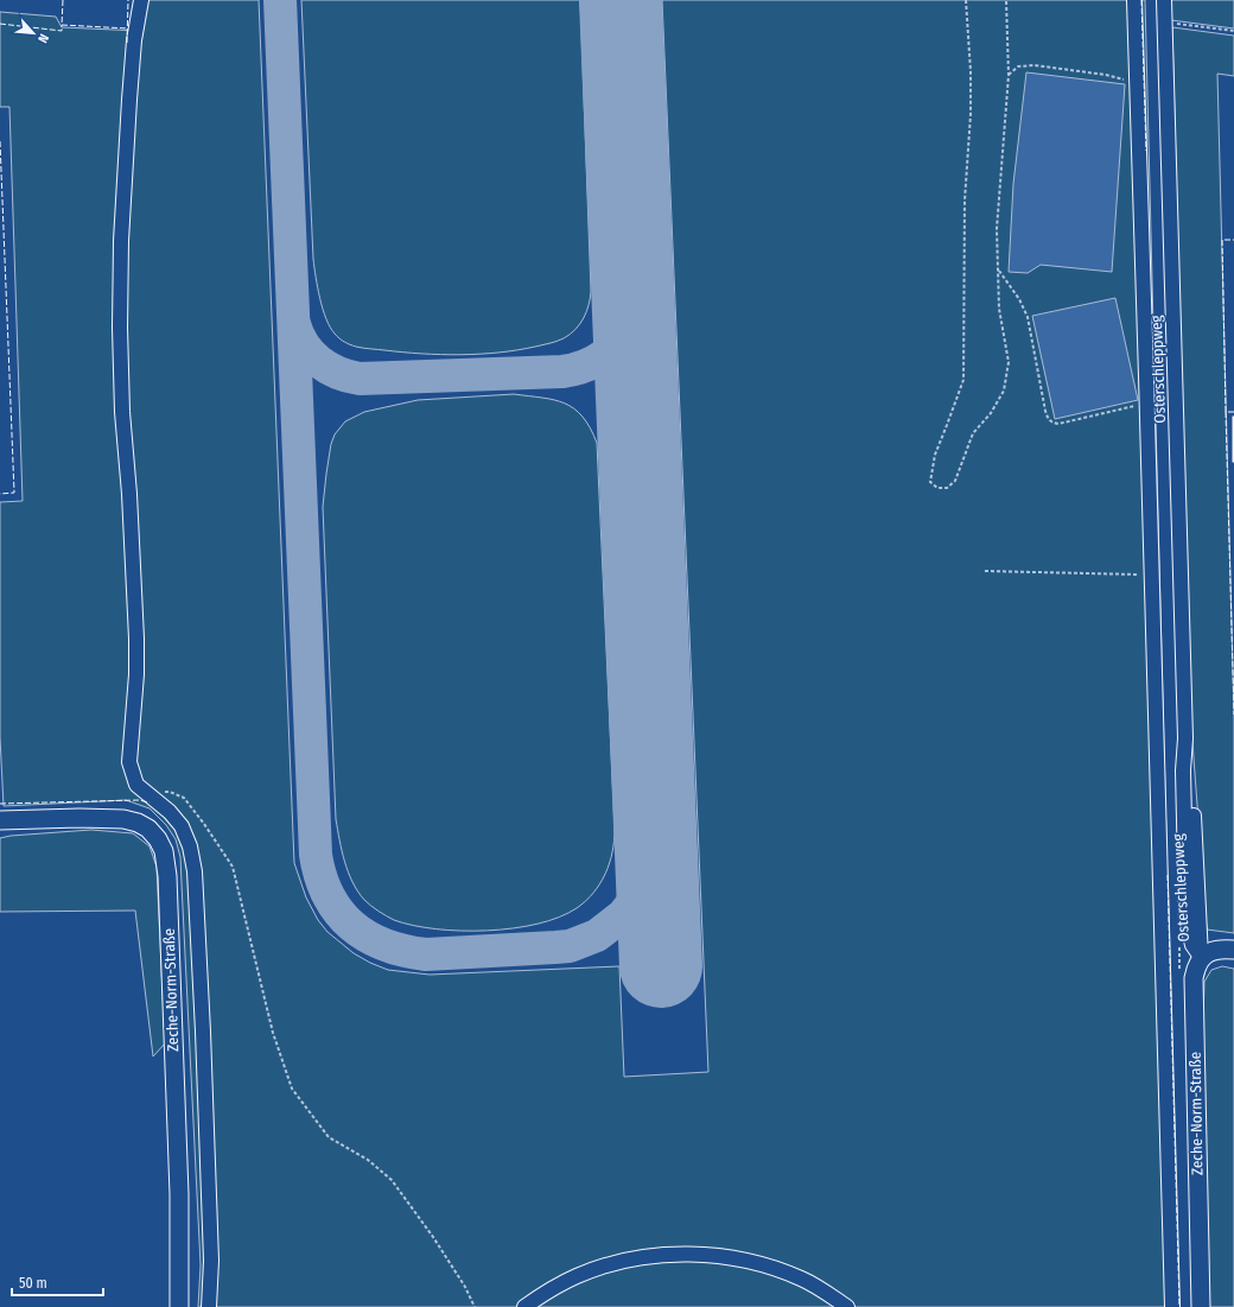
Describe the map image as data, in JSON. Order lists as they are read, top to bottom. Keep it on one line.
{"streets":{"main road":["Zeche-Norm-Straße"],"street":["Osterschleppweg"]},"crossings":[["Osterschleppweg","Zeche-Norm-Straße"]],"scale_bar":"50 m","north":"bottom right"}
